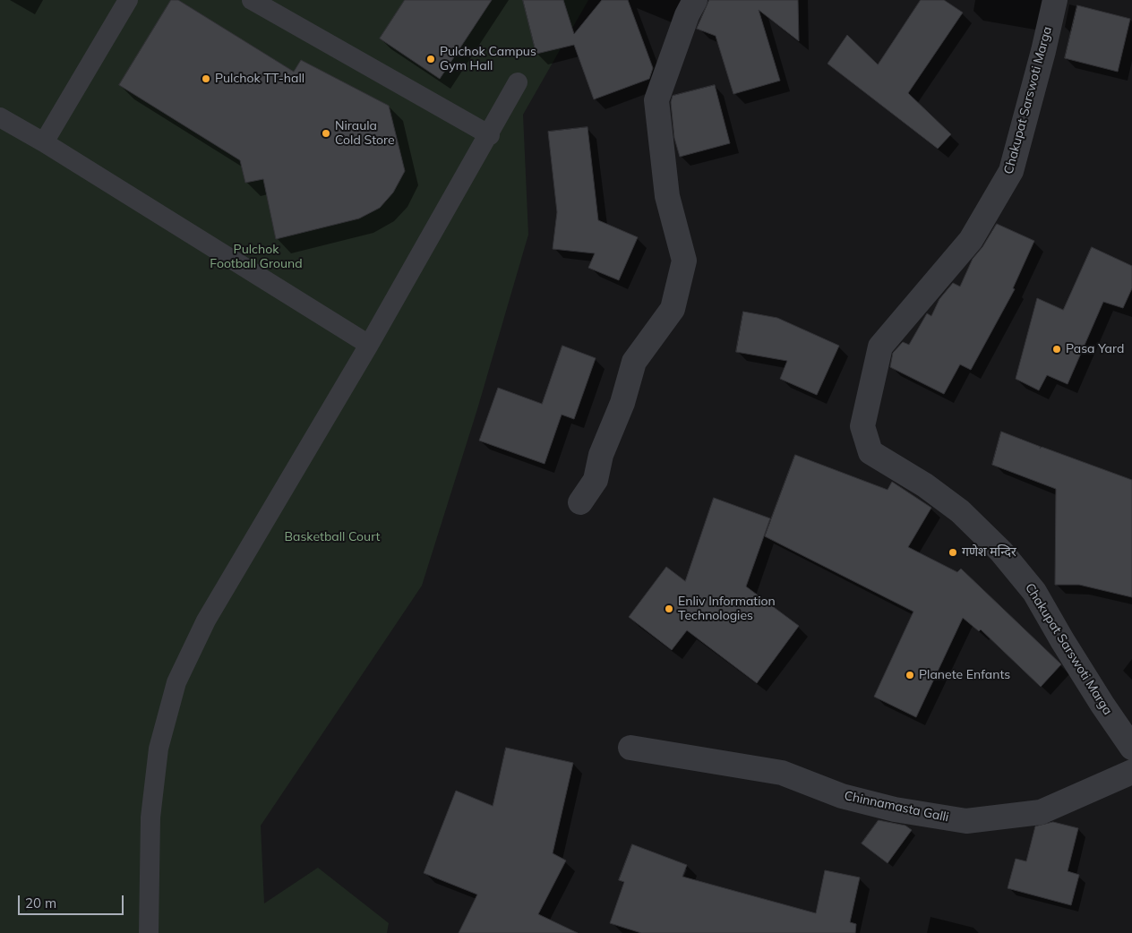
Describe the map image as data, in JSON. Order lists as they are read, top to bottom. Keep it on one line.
{"streets":{"street":["Chakupat Sarswoti Marga","Chinnamasta Galli"]},"parks":["Pulchok Football Ground","Basketball Court"],"places":["Pulchok Campus Gym Hall","Pulchok TT-hall","Niraula Cold Store","Pasa Yard","गणेश मन्दिर","Enliv Information Technologies","Planete Enfants"],"scale_bar":"20 m"}
